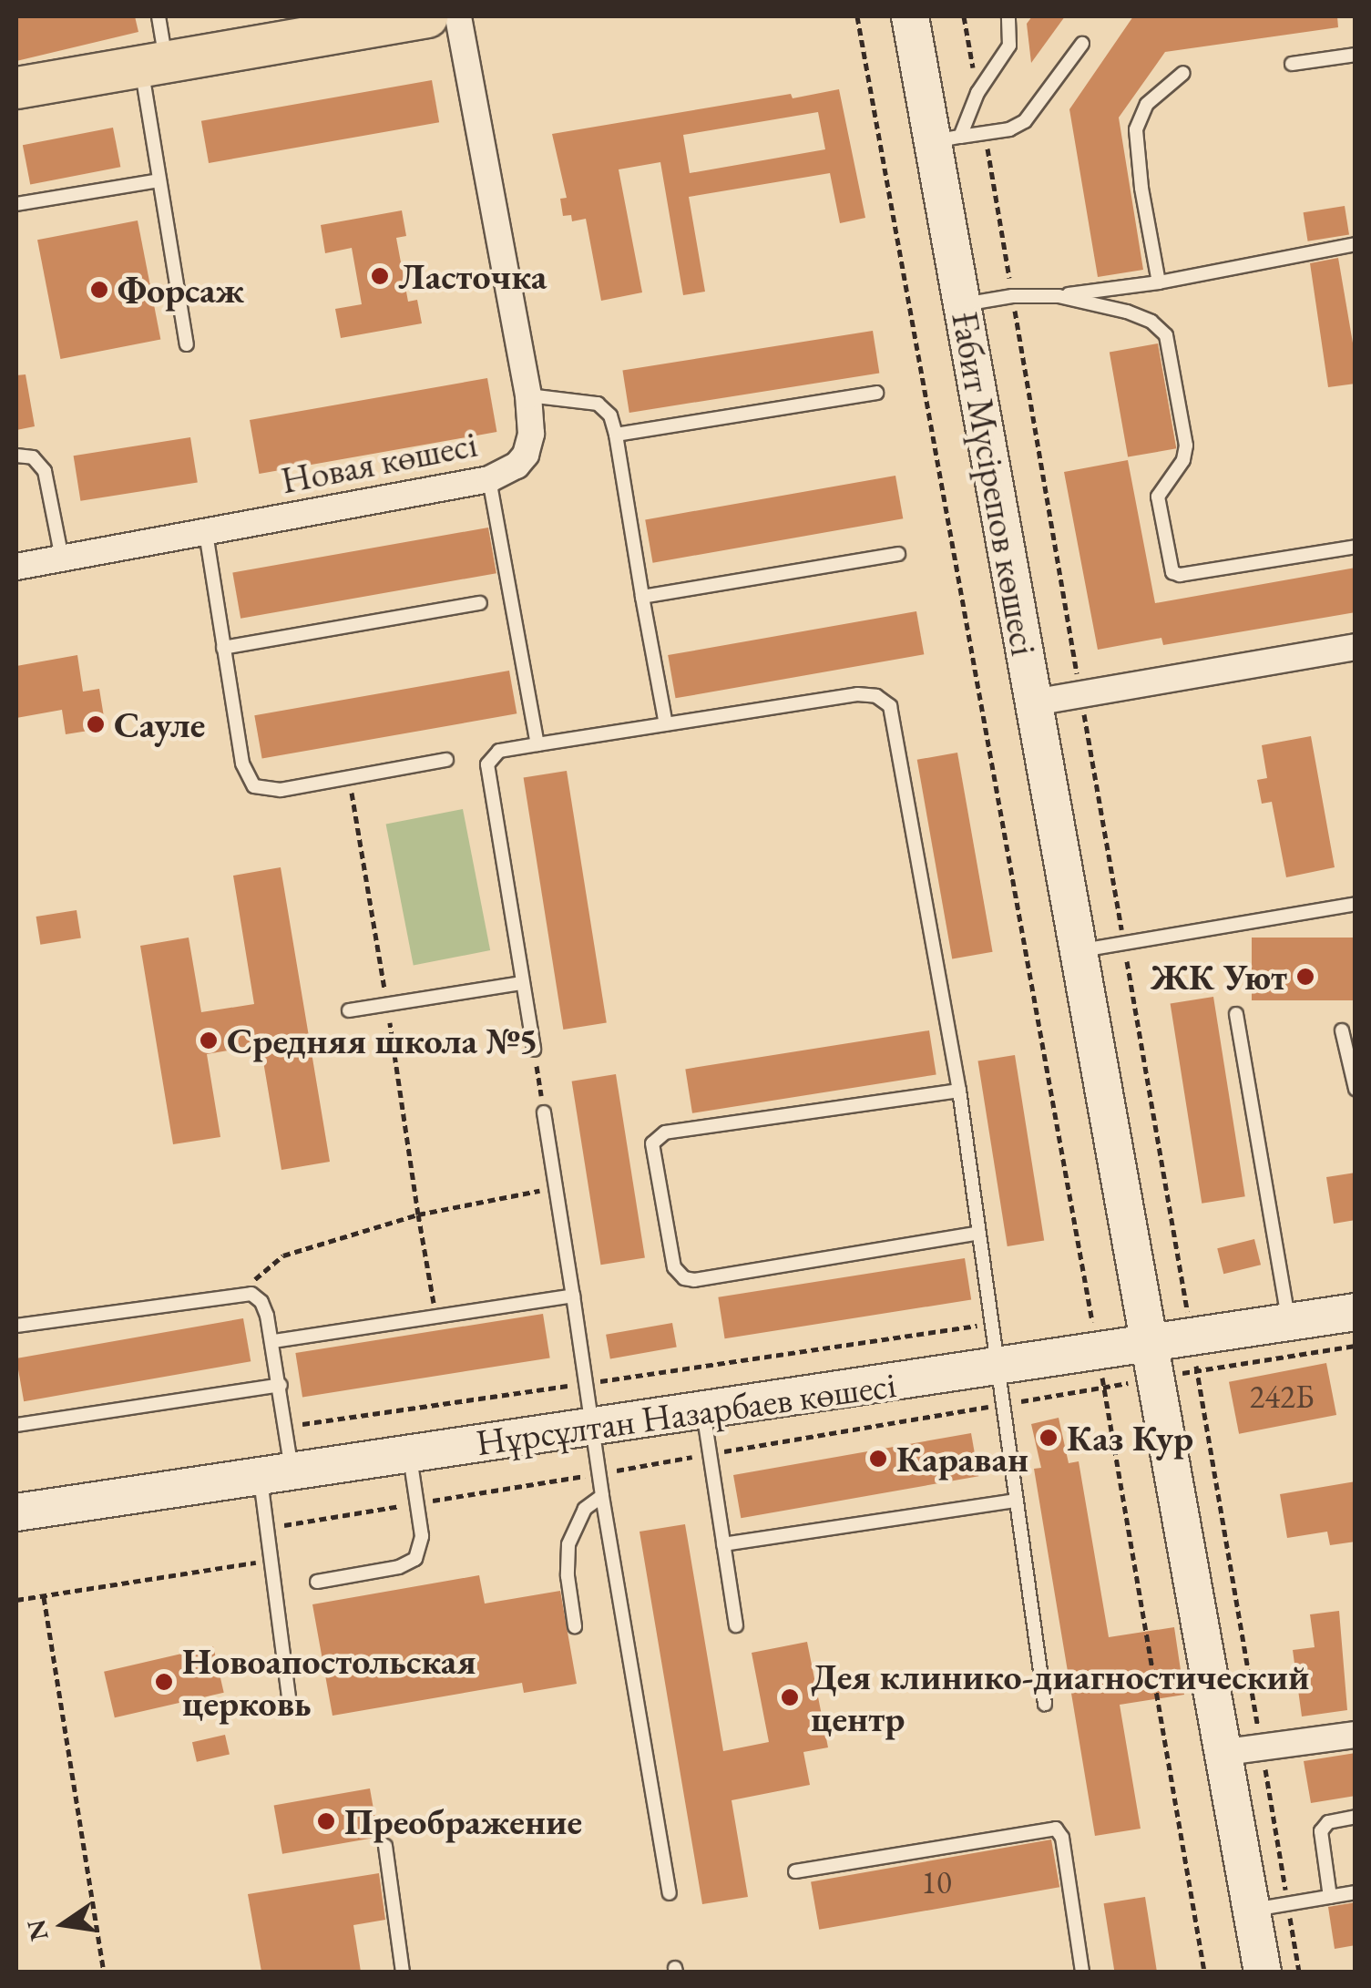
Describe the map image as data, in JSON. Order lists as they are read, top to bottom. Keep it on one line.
{"streets":{"main road":["Ғабит Мүсірепов көшесі","Нұрсұлтан Назарбаев көшесі"],"street":["Новая көшесі"]},"crossings":[["Ғабит Мүсірепов көшесі","Нұрсұлтан Назарбаев көшесі"]],"places":["Ласточка","Форсаж","Сауле","ЖК Уют","Средняя школа №5","Каз Кур","Караван","Новоапостольская церковь","Дея клинико-диагностический центр","Преображение"],"house_numbers":["242Б","10"],"north":"left"}
